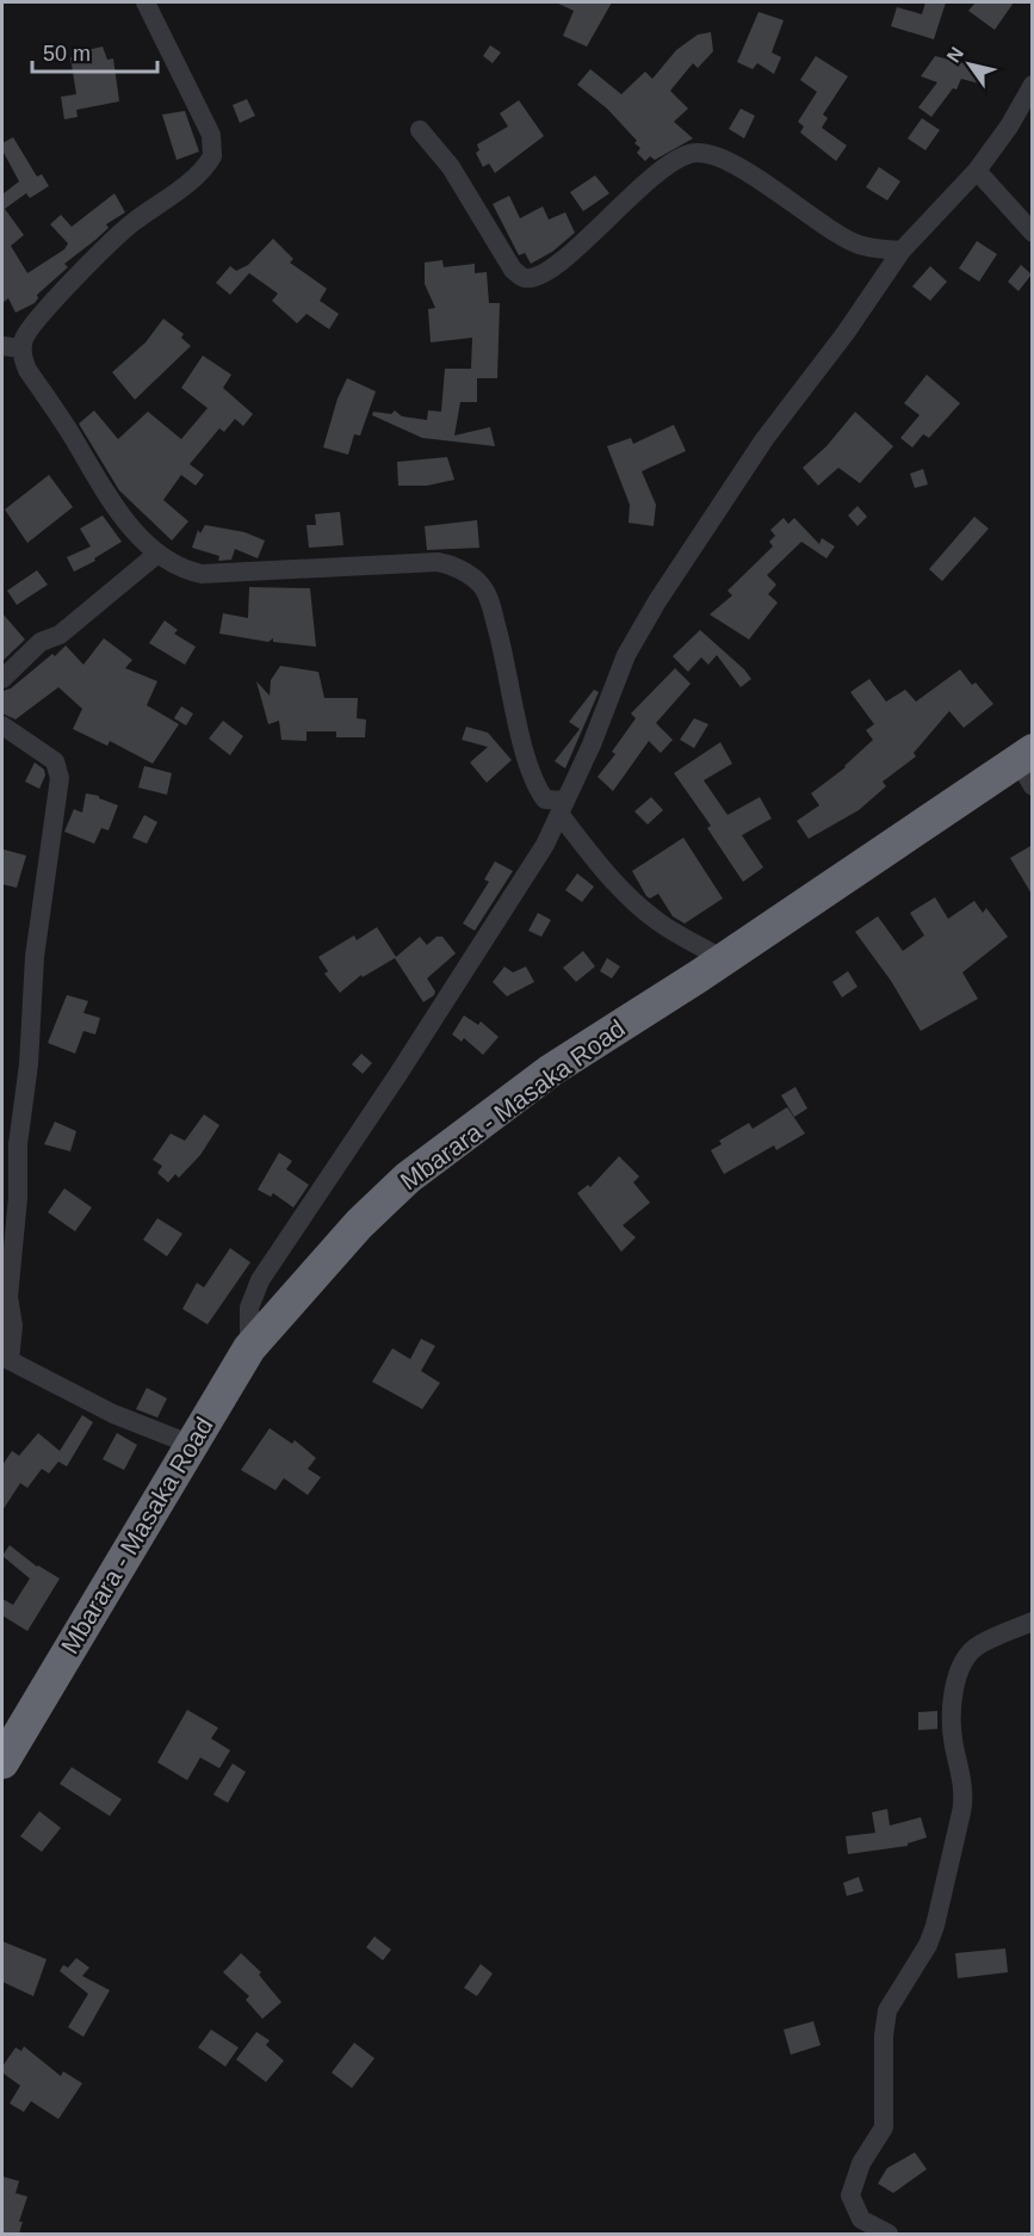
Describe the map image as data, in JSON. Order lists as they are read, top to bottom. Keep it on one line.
{"streets":{"highway":["Mbarara - Masaka Road"]},"scale_bar":"50 m","north":"top left"}
